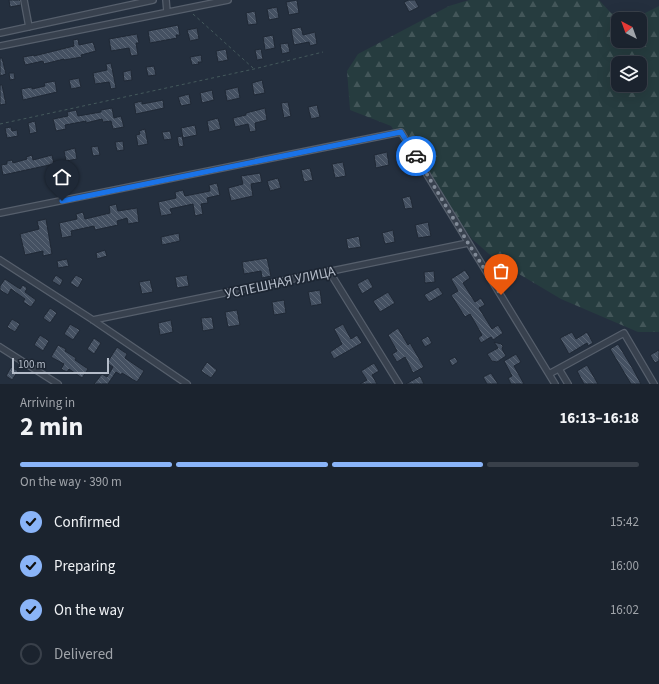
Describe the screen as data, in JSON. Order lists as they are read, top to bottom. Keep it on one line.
{"streets":{"street":["УСПЕШНАЯ УЛИЦА"]},"scale_bar":"100 m","north":"top left","page":{"scale":"100 m","heading":["2 min","Arriving in","16:13–16:18"],"bar":"On the way · 390 m","list":[["Confirmed","15:42"],["Preparing","16:00"],["On the way","16:02"],"Delivered"]}}
